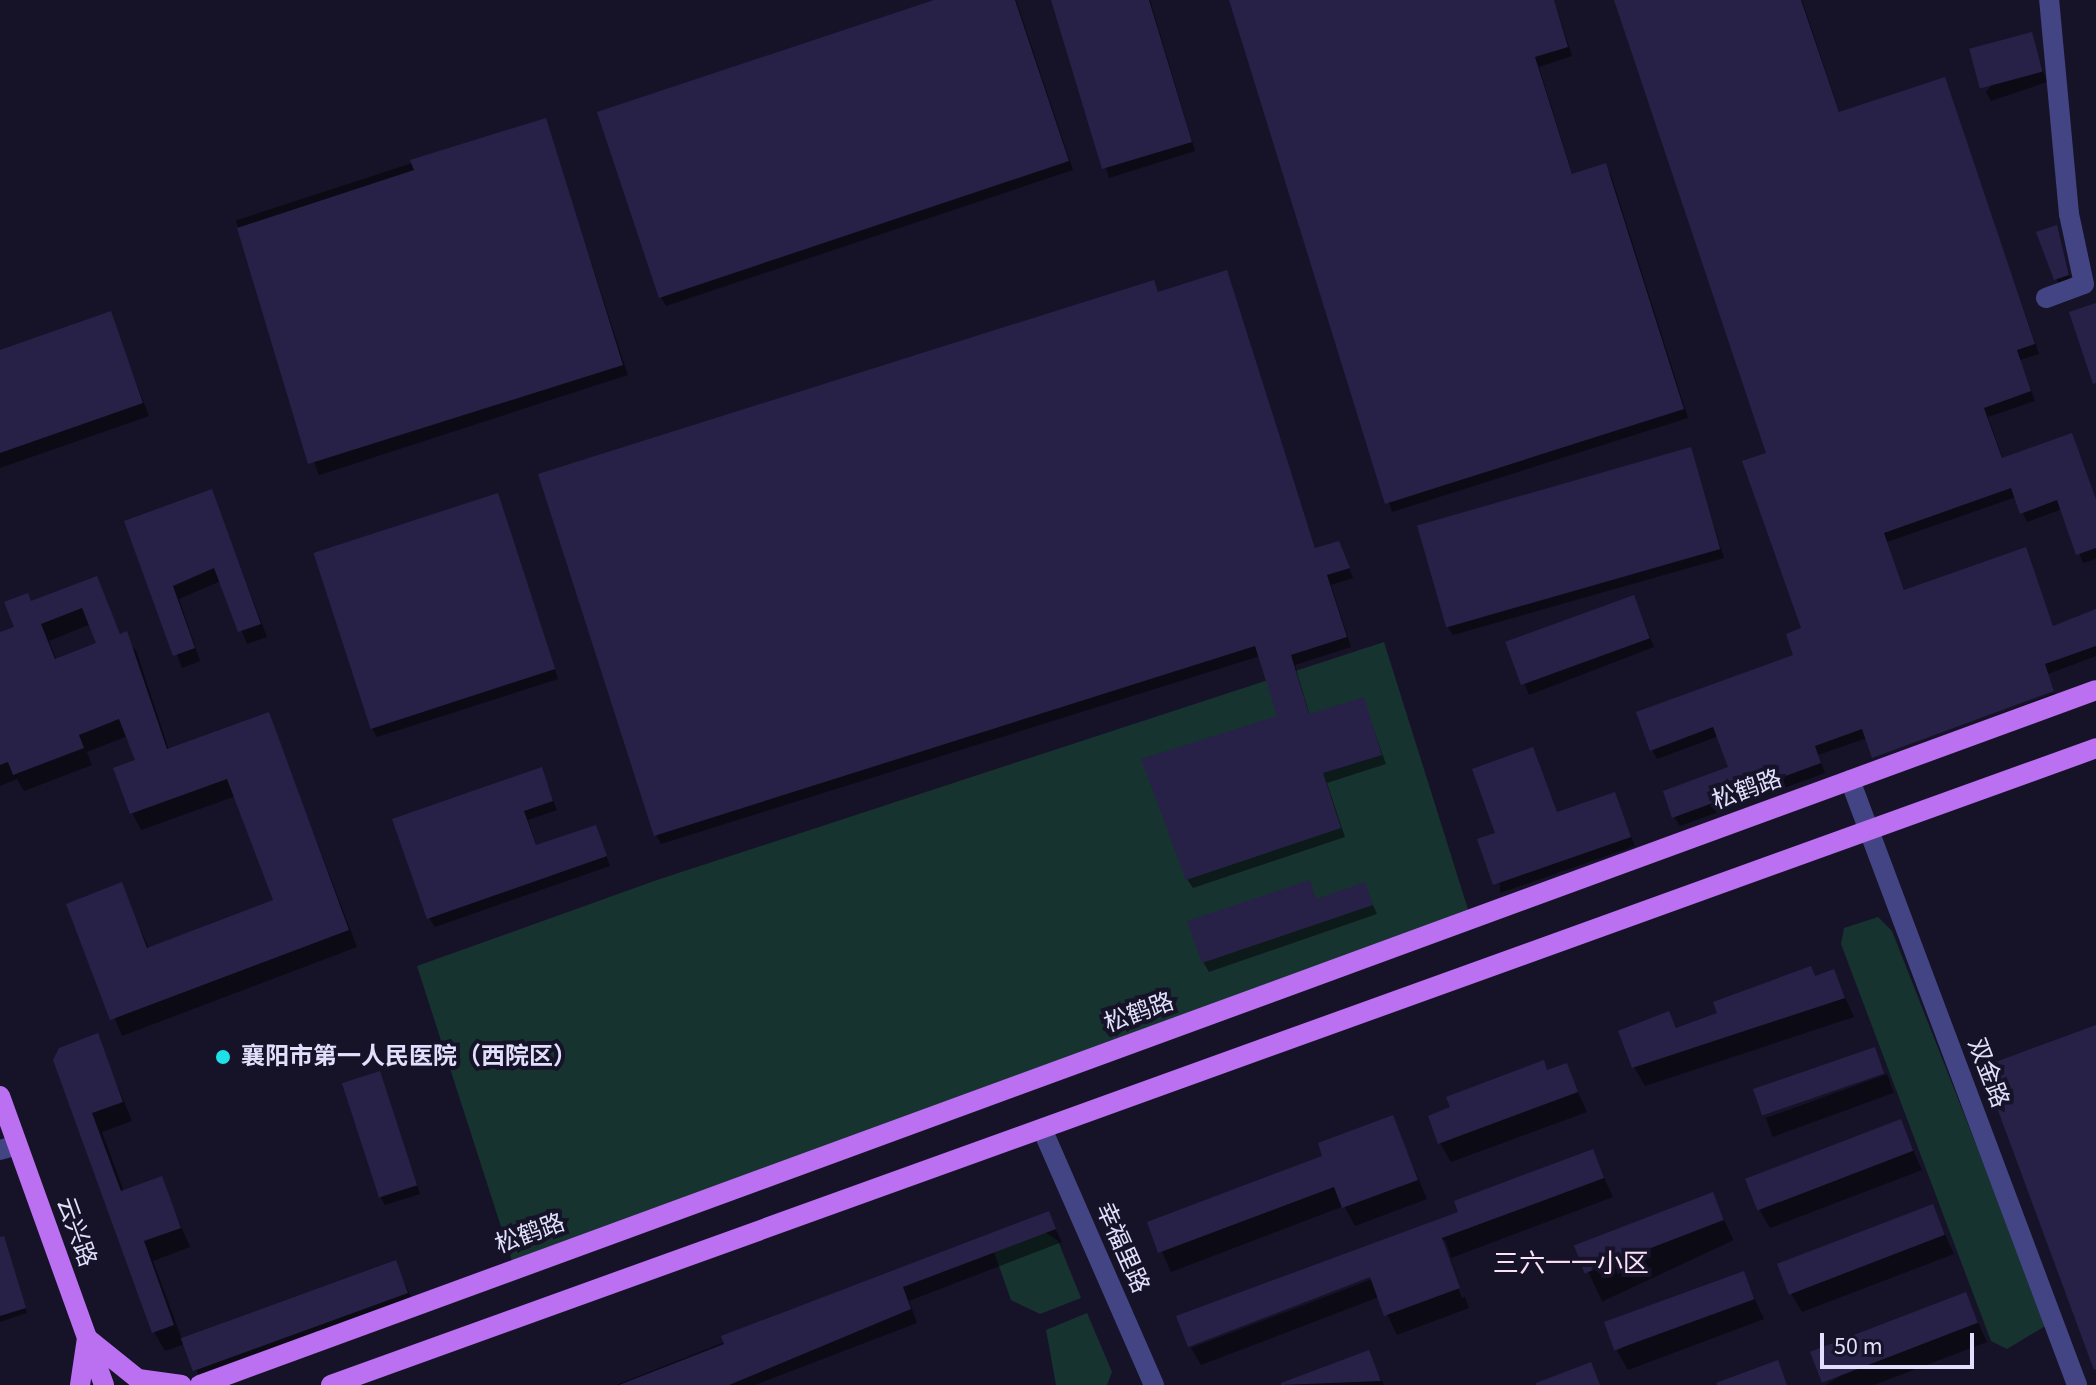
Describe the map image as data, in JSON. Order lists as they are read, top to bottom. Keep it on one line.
{"streets":{"main road":["松鹤路","云兴路"],"street":["双金路","幸福里路"]},"crossings":[["松鹤路","双金路"]],"districts":["三六一一小区"],"places":["襄阳市第一人民医院（西院区）"],"scale_bar":"50 m"}
